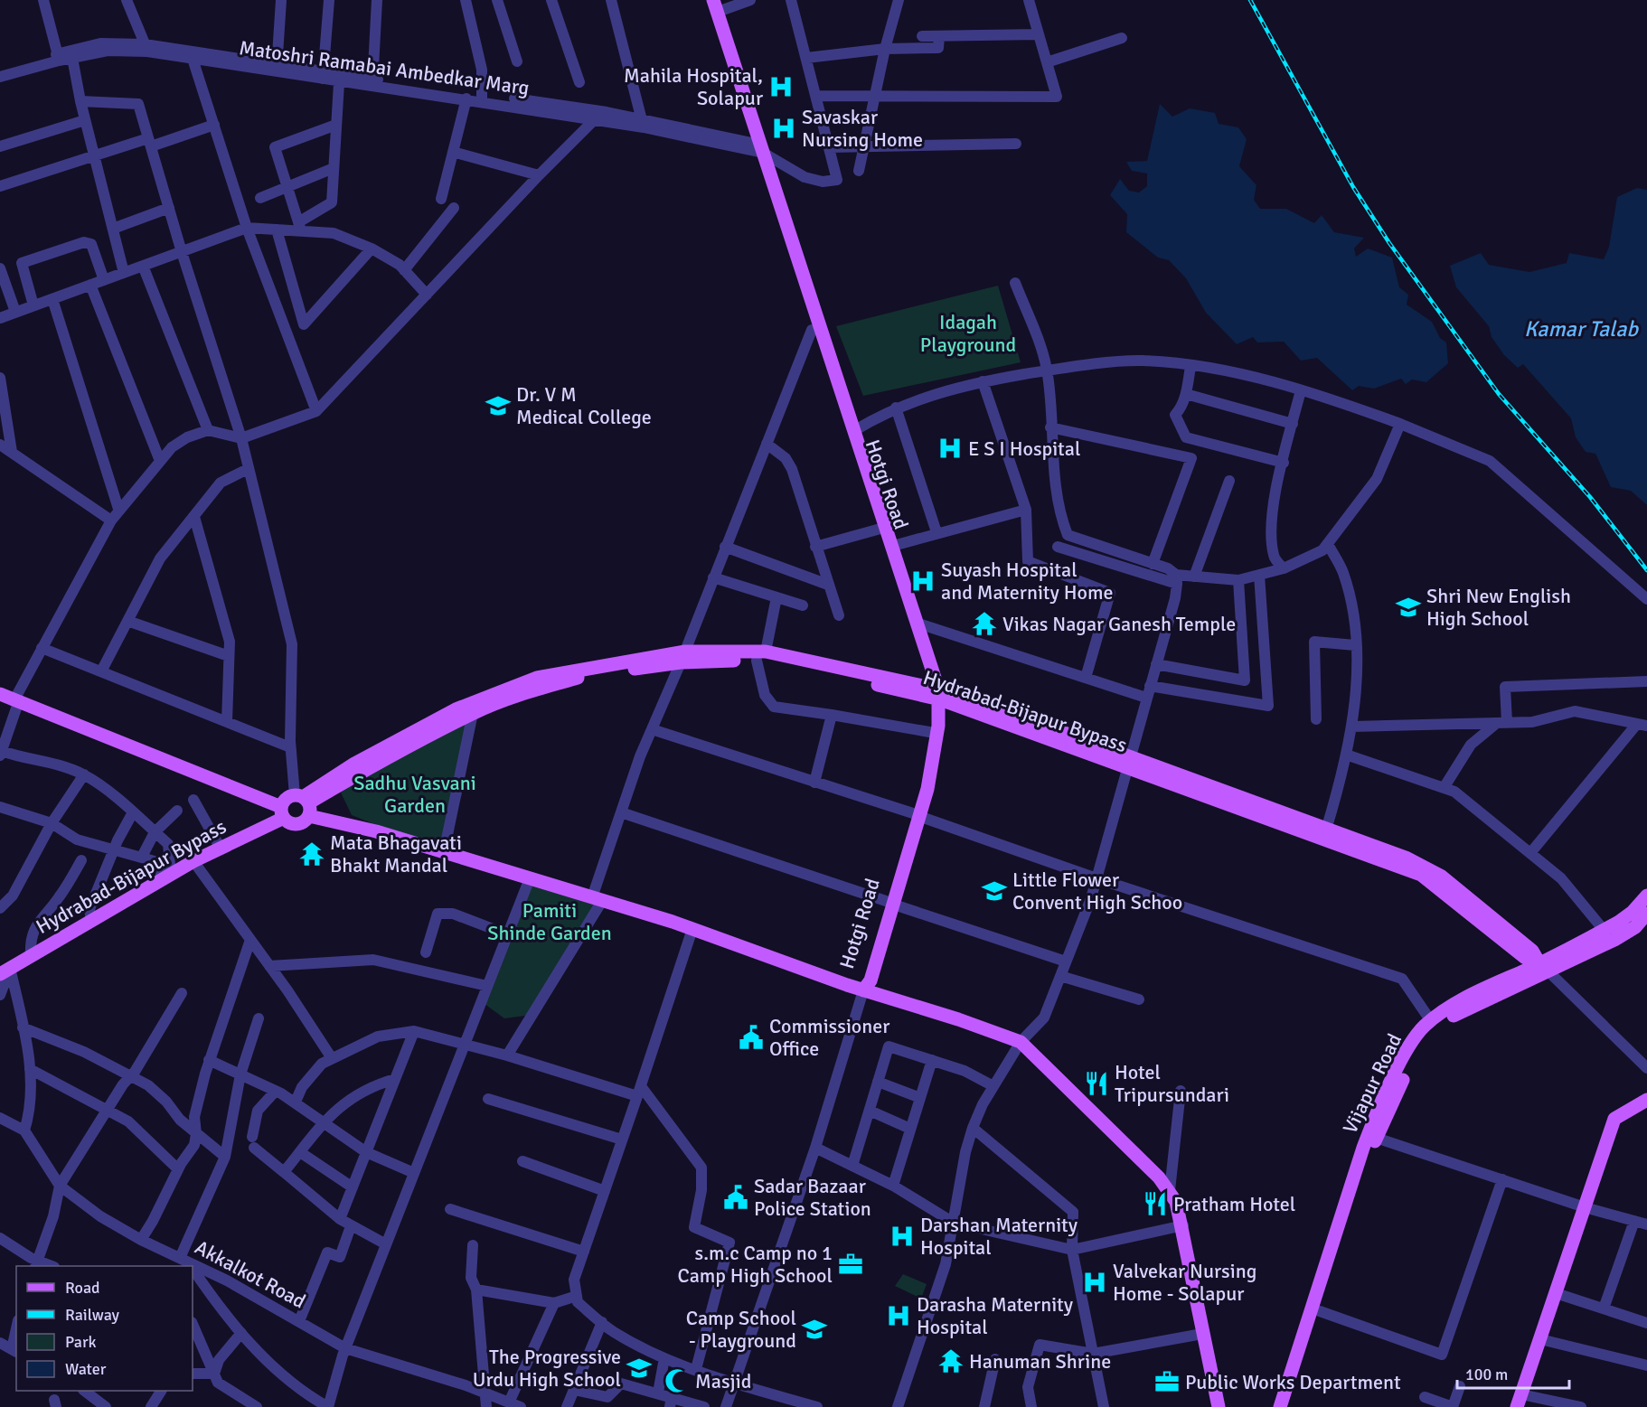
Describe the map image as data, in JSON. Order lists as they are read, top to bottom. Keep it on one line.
{"streets":{"main road":["Hotgi Road","Hydrabad-Bijapur Bypass","Vijapur Road"],"street":["Matoshri Ramabai Ambedkar Marg","Akkalkot Road"]},"crossings":[["Matoshri Ramabai Ambedkar Marg","Hotgi Road"],["Hotgi Road","Hydrabad-Bijapur Bypass"],["Hydrabad-Bijapur Bypass","Vijapur Road"]],"water":["Kamar Talab"],"parks":["Idagah Playground","Sadhu Vasvani Garden","Pamiti Shinde Garden"],"places":{"hospital":["Mahila Hospital, Solapur","Savaskar Nursing Home","E S I Hospital","Suyash Hospital and Maternity Home","Darshan Maternity Hospital","Valvekar Nursing Home - Solapur","Darasha Maternity Hospital"],"school or university":["Dr. V M Medical College","Shri New English High School","Little Flower Convent High Schoo","Camp School - Playground","The Progressive Urdu High School"],"temple":["Vikas Nagar Ganesh Temple","Mata Bhagavati Bhakt Mandal","Hanuman Shrine"],"public building":["Commissioner Office","Sadar Bazaar Police Station"],"restaurant":["Hotel Tripursundari","Pratham Hotel"],"office":["s.m.c Camp no 1 Camp High School","Public Works Department"],"mosque":["Masjid"]},"legend":["Road","Railway","Park","Water"],"scale_bar":"100 m"}
